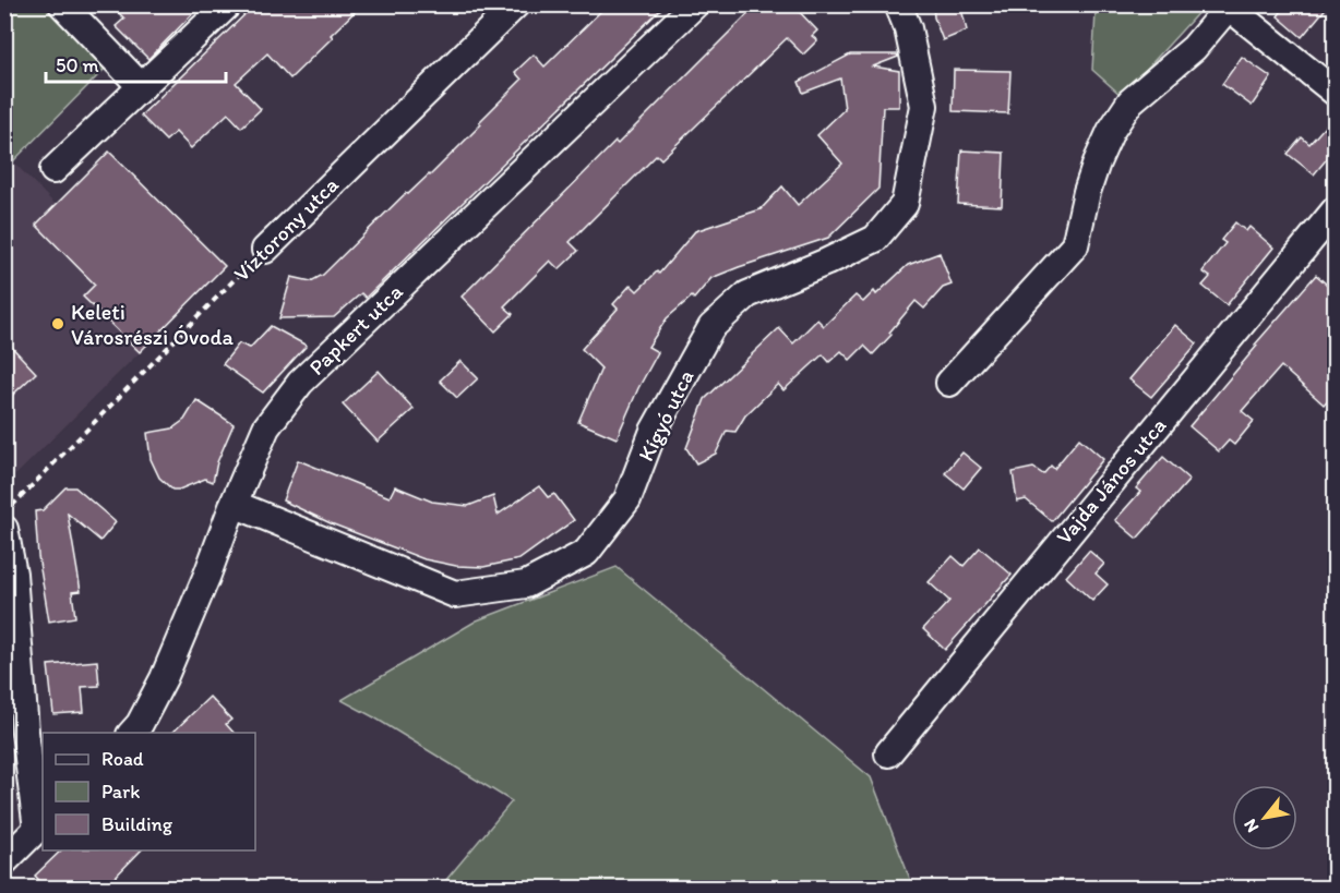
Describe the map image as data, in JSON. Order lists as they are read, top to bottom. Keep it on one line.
{"streets":{"street":["Víztorony utca","Papkert utca","Kígyó utca","Vajda János utca"]},"crossings":[["Papkert utca","Kígyó utca"]],"places":["Keleti Városrészi Óvoda"],"legend":["Road","Park","Building"],"scale_bar":"50 m","north":"bottom left"}
